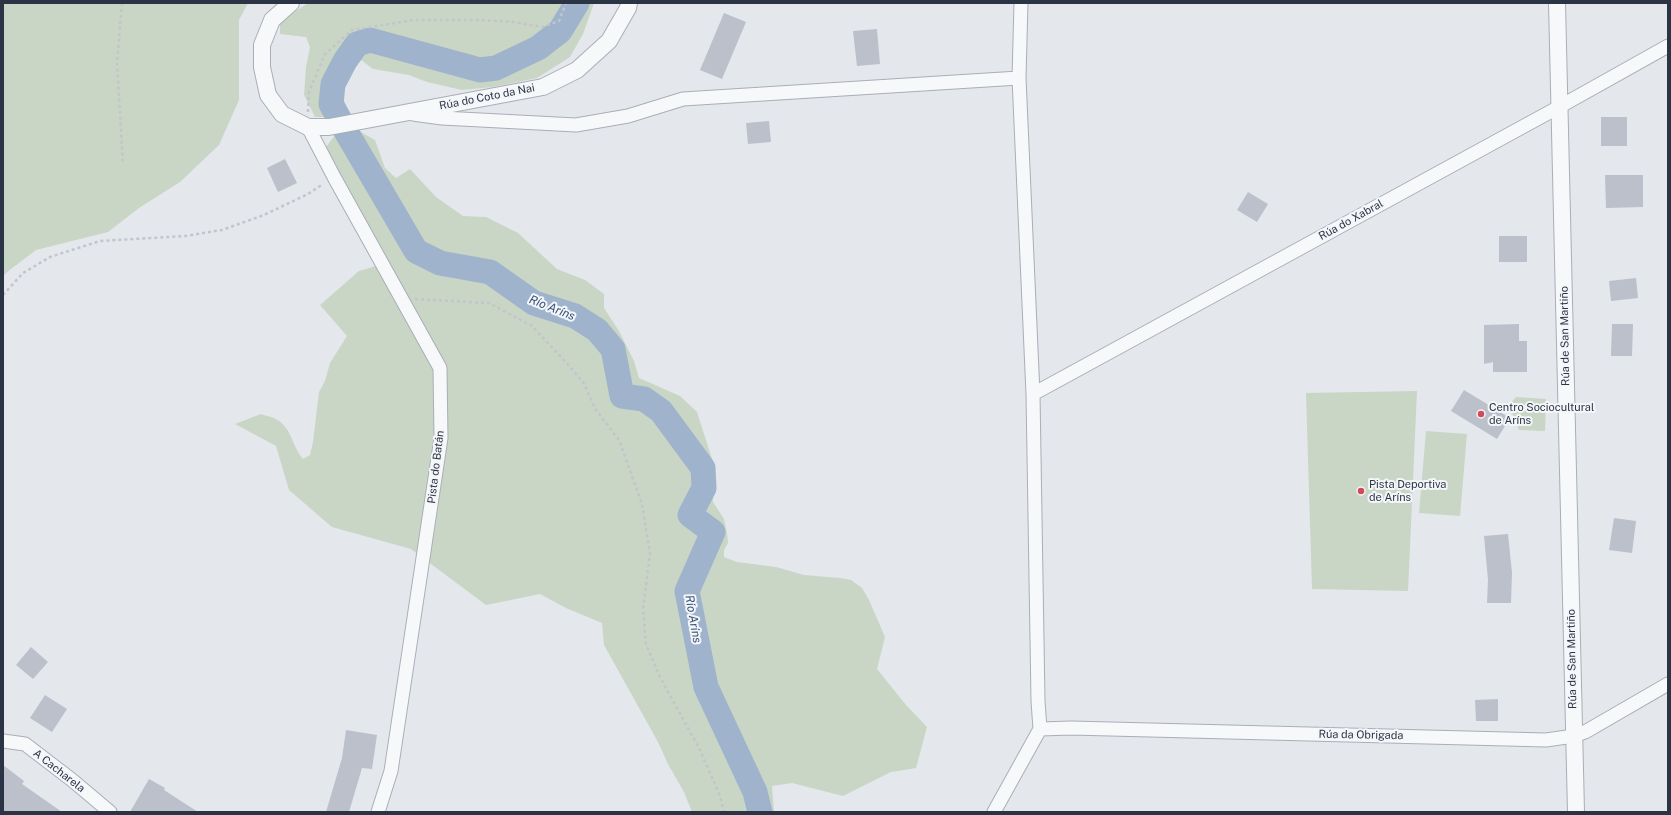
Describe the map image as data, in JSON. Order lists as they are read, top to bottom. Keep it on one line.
{"streets":{"street":["Rúa do Coto da Nai","Rúa do Xabral","Rúa de San Martiño","Pista do Batán","Rúa da Obrigada","A Cacharela"]},"crossings":[["Rúa do Coto da Nai","Pista do Batán"],["Rúa do Xabral","Rúa de San Martiño"],["Rúa de San Martiño","Rúa da Obrigada"]],"water":["Río Aríns"],"places":["Centro Sociocultural de Aríns","Pista Deportiva de Aríns"]}
